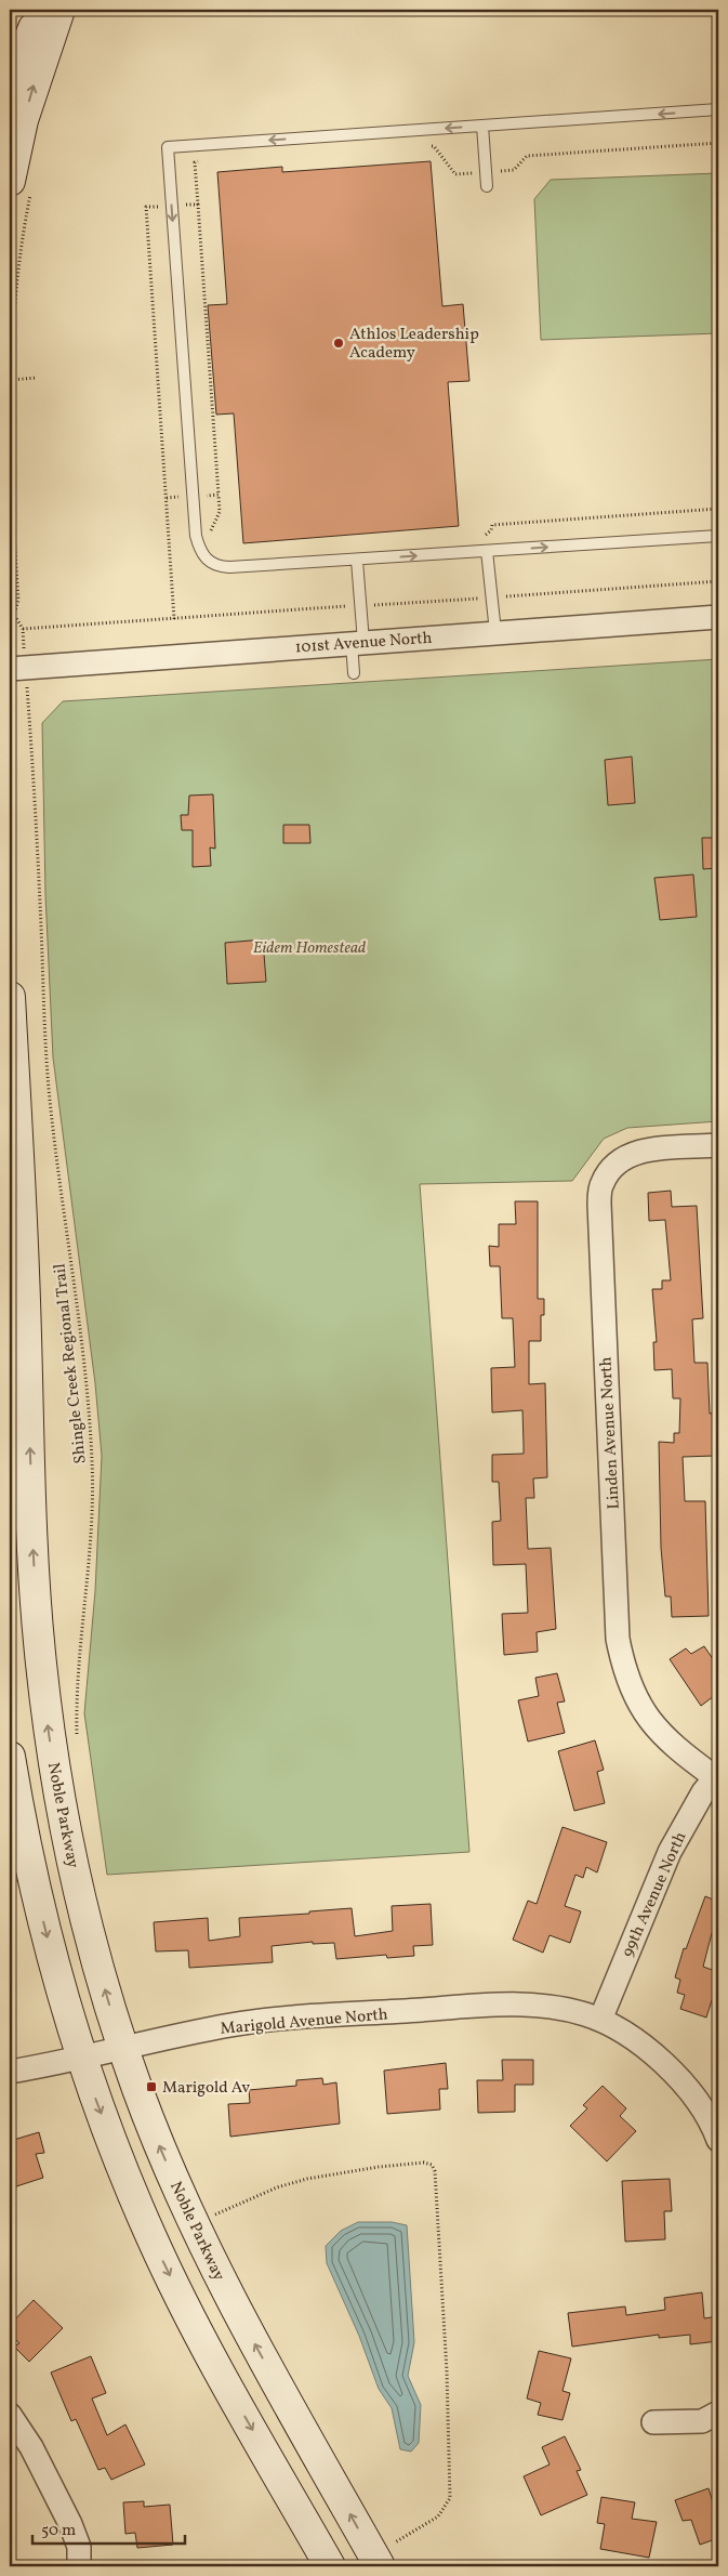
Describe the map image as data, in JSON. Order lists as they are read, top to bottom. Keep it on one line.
{"streets":{"main road":["Noble Parkway"],"street":["101st Avenue North","Linden Avenue North","99th Avenue North","Marigold Avenue North"],"path":["Shingle Creek Regional Trail"]},"crossings":[["Linden Avenue North","99th Avenue North"],["Noble Parkway","Marigold Avenue North"],["99th Avenue North","Marigold Avenue North"]],"parks":["Eidem Homestead"],"places":{"other":["Athlos Leadership Academy"],"transit":["Marigold Av"]},"scale_bar":"50 m"}
